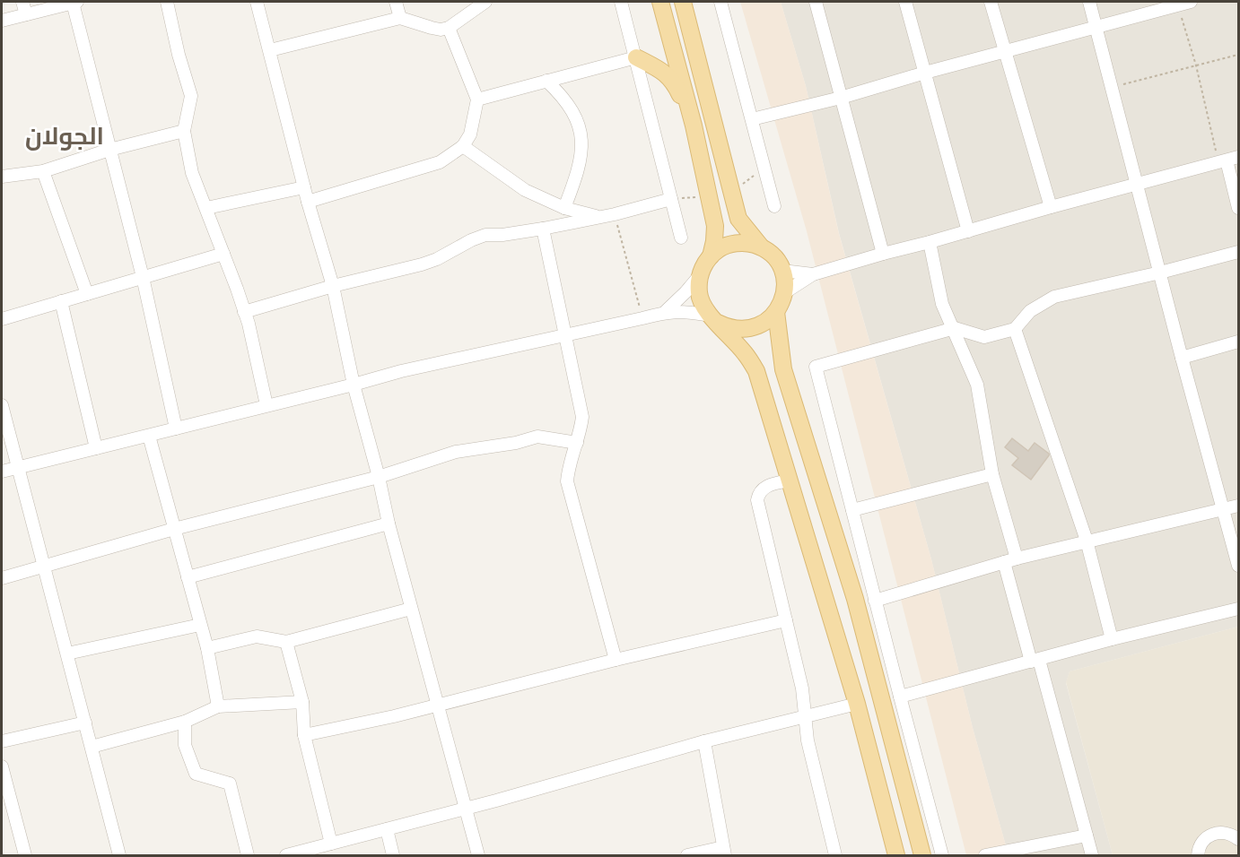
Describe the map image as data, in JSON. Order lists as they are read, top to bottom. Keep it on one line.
{"districts":["الجولان"]}
